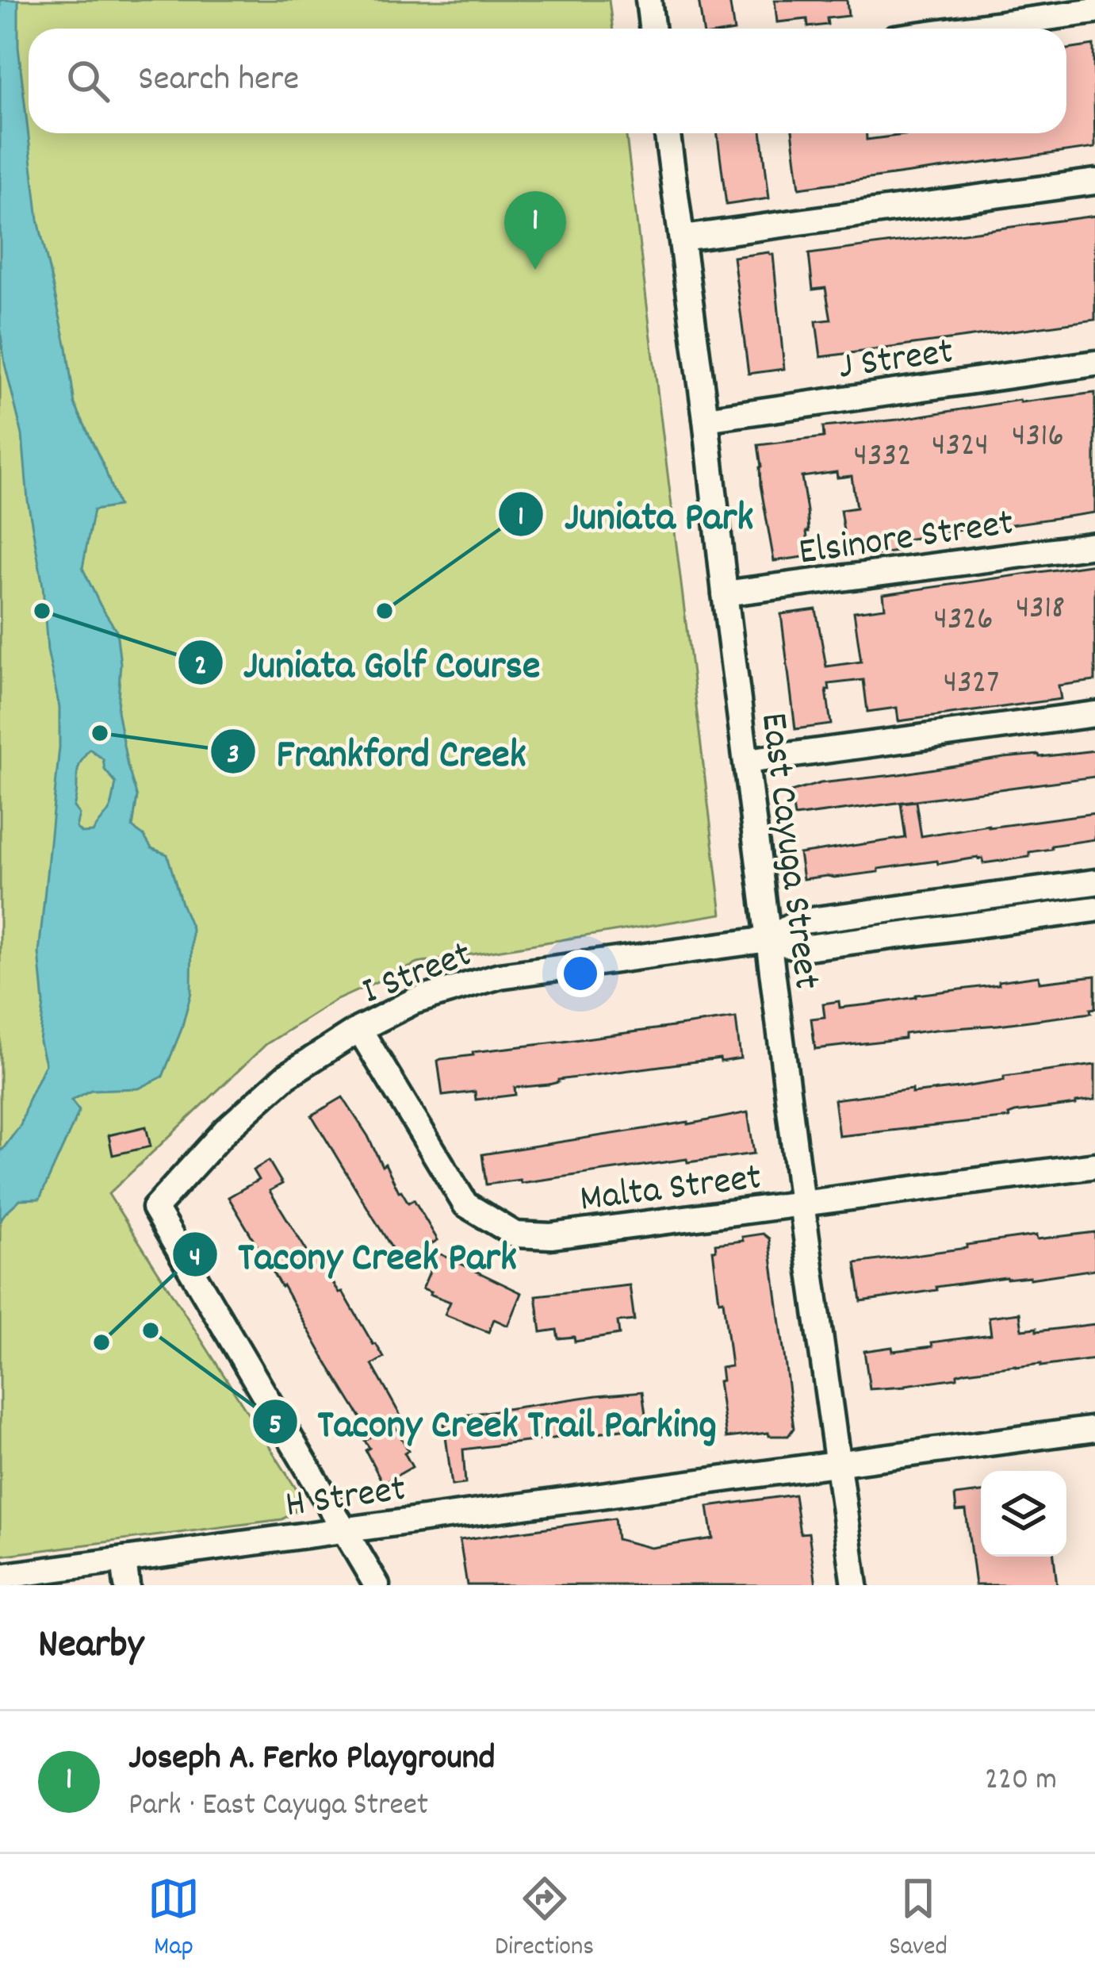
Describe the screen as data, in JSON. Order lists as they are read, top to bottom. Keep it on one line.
{"streets":{"street":["J Street","Elsinore Street","East Cayuga Street","I Street","Malta Street","H Street"]},"crossings":[["J Street","East Cayuga Street"],["Elsinore Street","East Cayuga Street"],["East Cayuga Street","I Street"],["East Cayuga Street","Malta Street"],["East Cayuga Street","H Street"],["I Street","Malta Street"],["I Street","H Street"]],"places":["Juniata Golf Course","Juniata Park","Frankford Creek","Tacony Creek Trail Parking","Tacony Creek Park"],"house_numbers":["4316","4324","4332","4318","4326","4327"],"page":{"search":"Search here","pins":"1","heading":"Nearby","list":[{"mark":"1","name":"Joseph A. Ferko Playground","note":"Park · East Cayuga Street","value":"220 m"}],"nav":["Map","Directions","Saved"]}}
